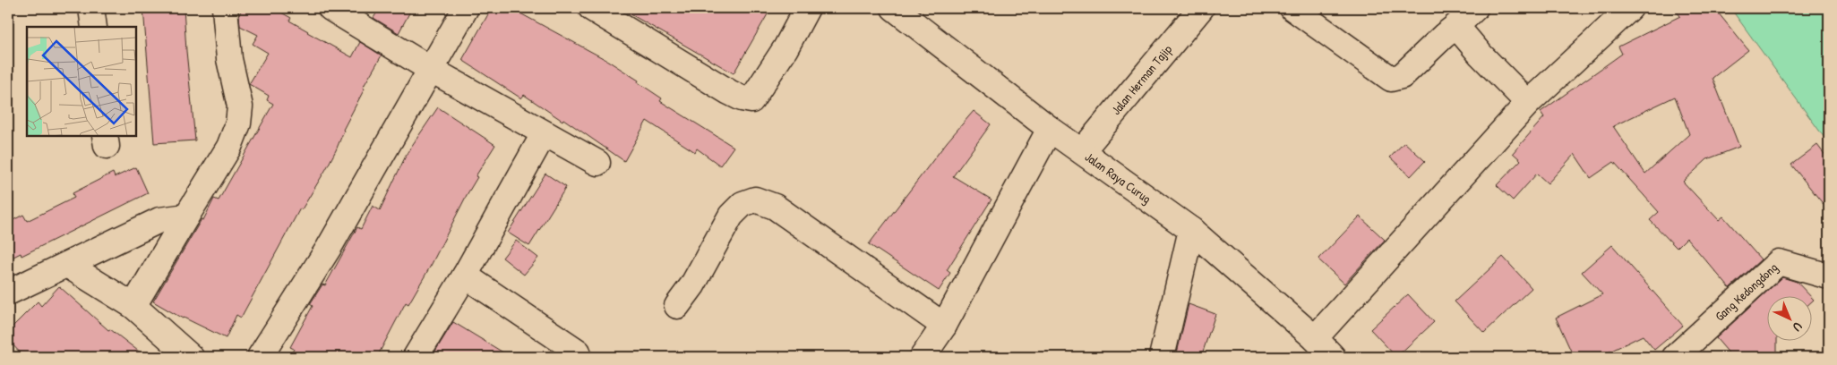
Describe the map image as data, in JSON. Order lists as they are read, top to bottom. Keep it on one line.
{"streets":{"street":["Jalan Herman Tajip","Jalan Raya Curug","Gang Kedongdong"]},"crossings":[["Jalan Herman Tajip","Jalan Raya Curug"]],"north":"bottom right"}
